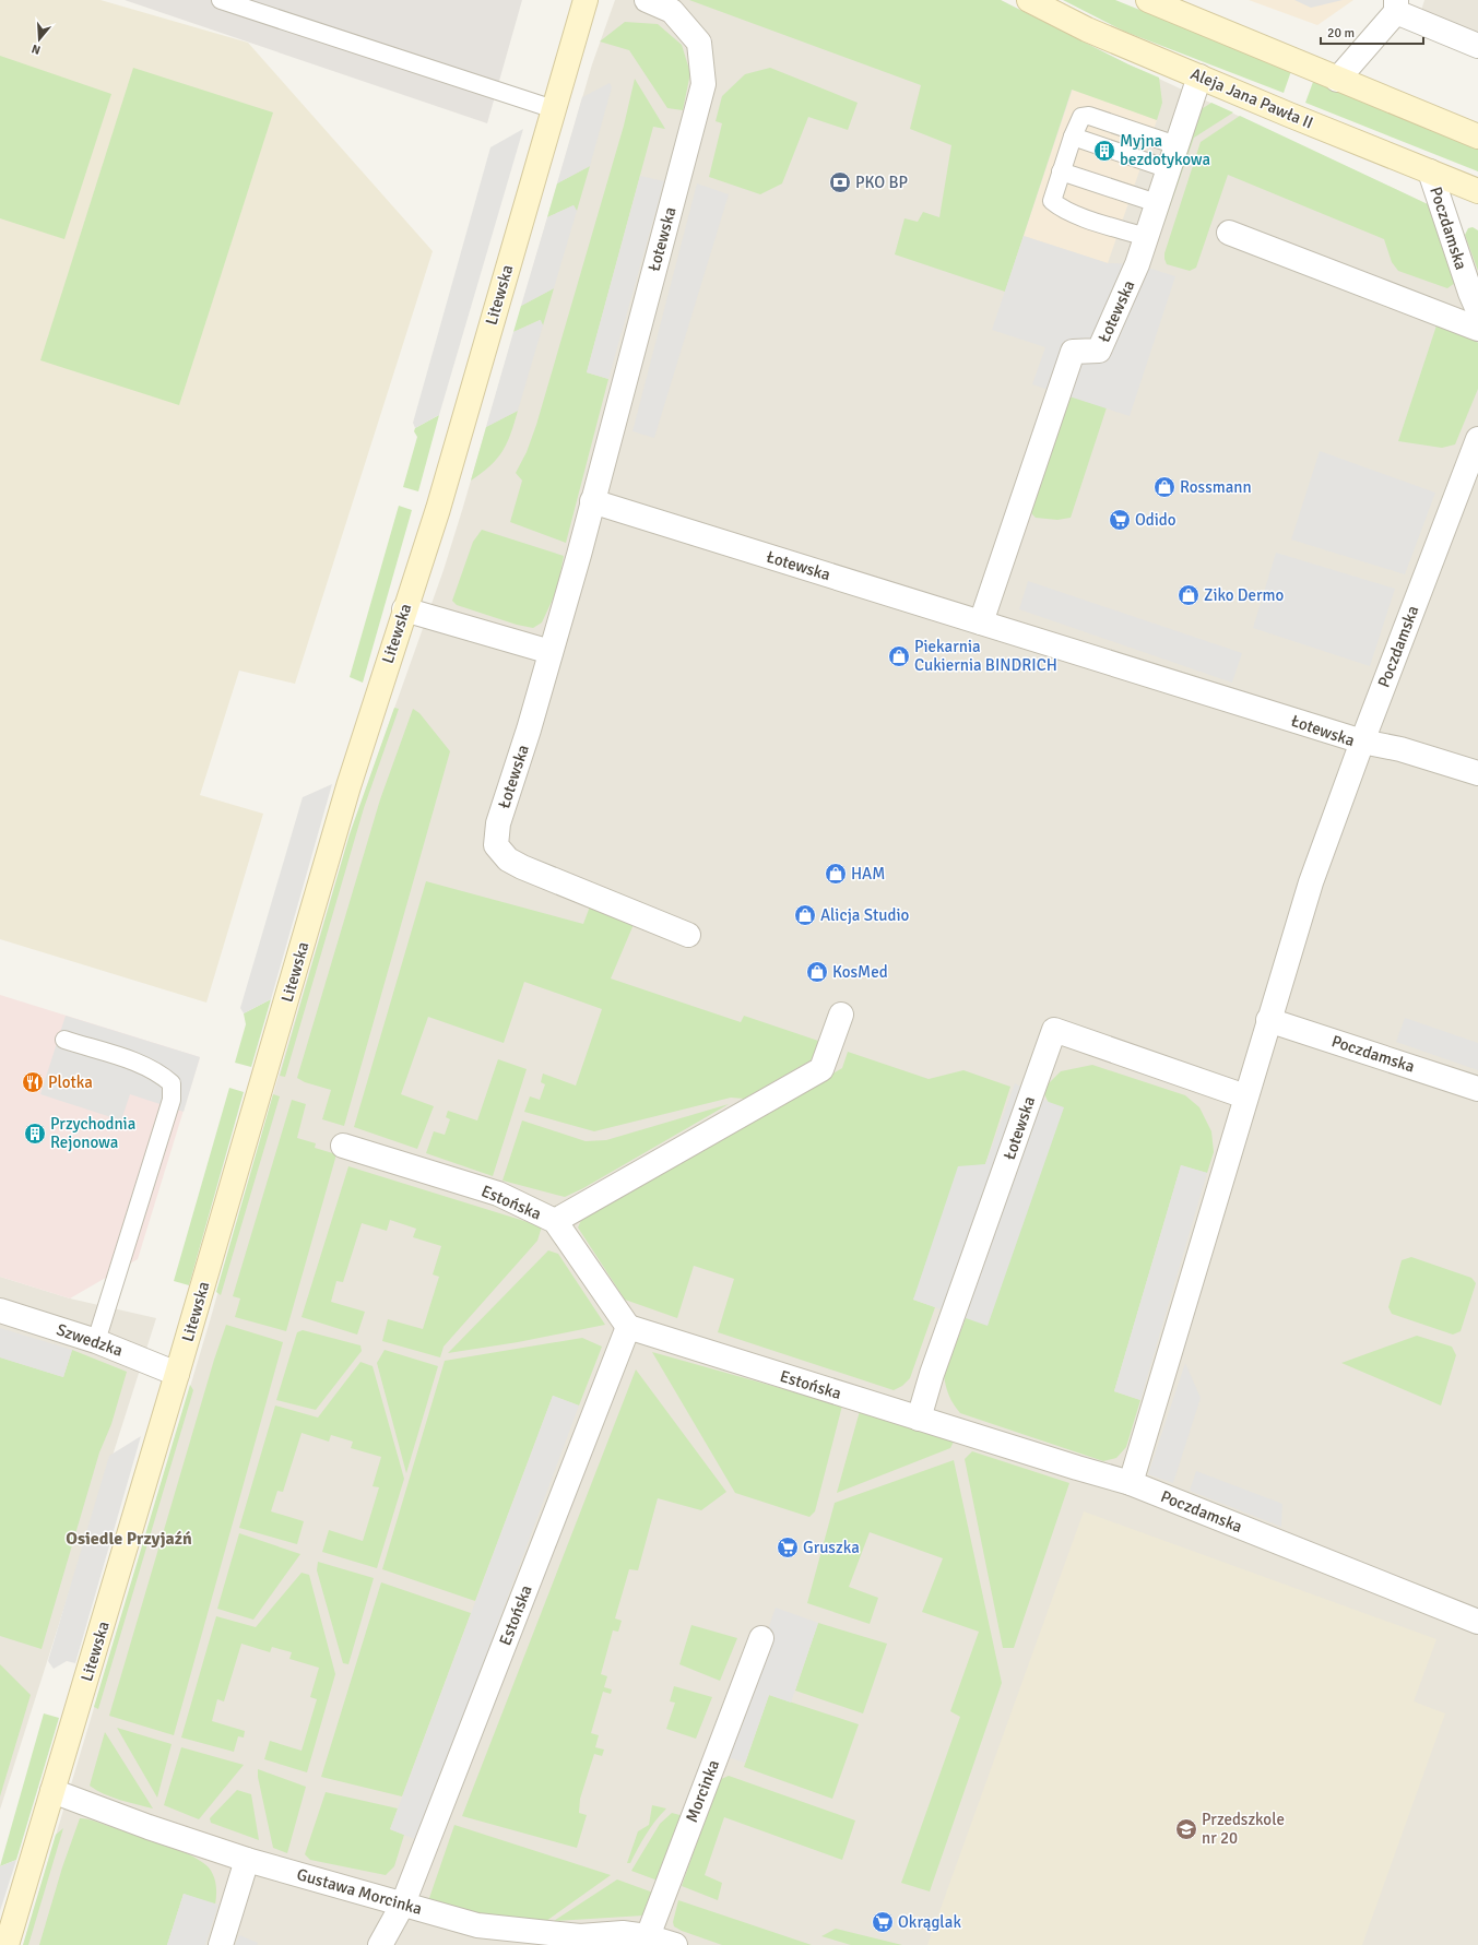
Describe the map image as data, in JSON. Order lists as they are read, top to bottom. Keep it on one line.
{"streets":{"street":["Aleja Jana Pawła II","Poczdamska","Łotewska","Litewska","Estońska","Szwedzka","Morcinka","Gustawa Morcinka"]},"crossings":[["Aleja Jana Pawła II","Poczdamska"],["Aleja Jana Pawła II","Łotewska"],["Poczdamska","Łotewska"],["Poczdamska","Estońska"],["Łotewska","Estońska"],["Litewska","Szwedzka"],["Litewska","Gustawa Morcinka"],["Estońska","Gustawa Morcinka"],["Morcinka","Gustawa Morcinka"]],"districts":["Osiedle Przyjaźń"],"places":{"building":["Myjna bezdotykowa","Przychodnia Rejonowa"],"bank":["PKO BP"],"shop":["Rossmann","Ziko Dermo","Piekarnia Cukiernia BINDRICH","HAM","Alicja Studio","KosMed"],"supermarket":["Odido","Gruszka","Okrąglak"],"restaurant":["Plotka"],"school or university":["Przedszkole nr 20"]},"scale_bar":"20 m","north":"bottom"}
